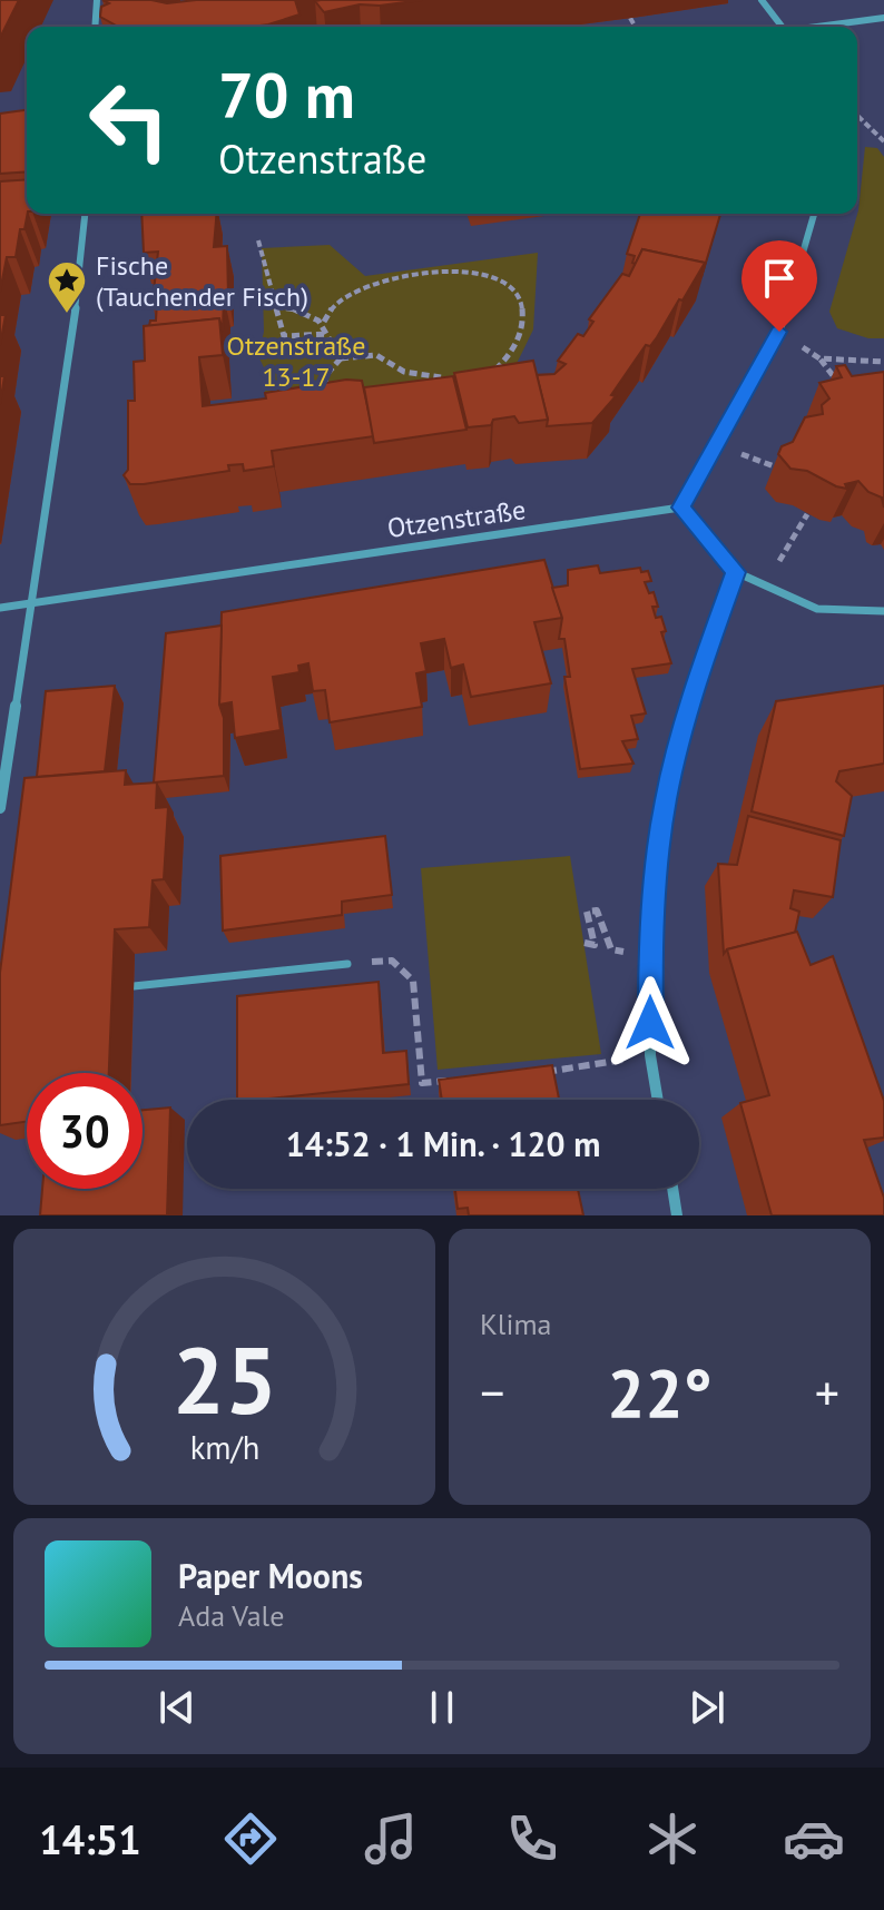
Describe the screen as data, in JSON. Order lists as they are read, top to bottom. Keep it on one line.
{"streets":{"street":["Otzenstraße"]},"parks":["Otzenstraße 13-17"],"places":{"place":["Fische (Tauchender Fisch)"]},"page":{"turn":["70 m","Otzenstraße"],"limit":"30","trip":"14:52 · 1 Min. · 120 m","tile":"Klima","heat":["−","22°","+"],"song":["Paper Moons","Ada Vale"],"tabs":"14:51","gauge":["25","km/h"]}}
